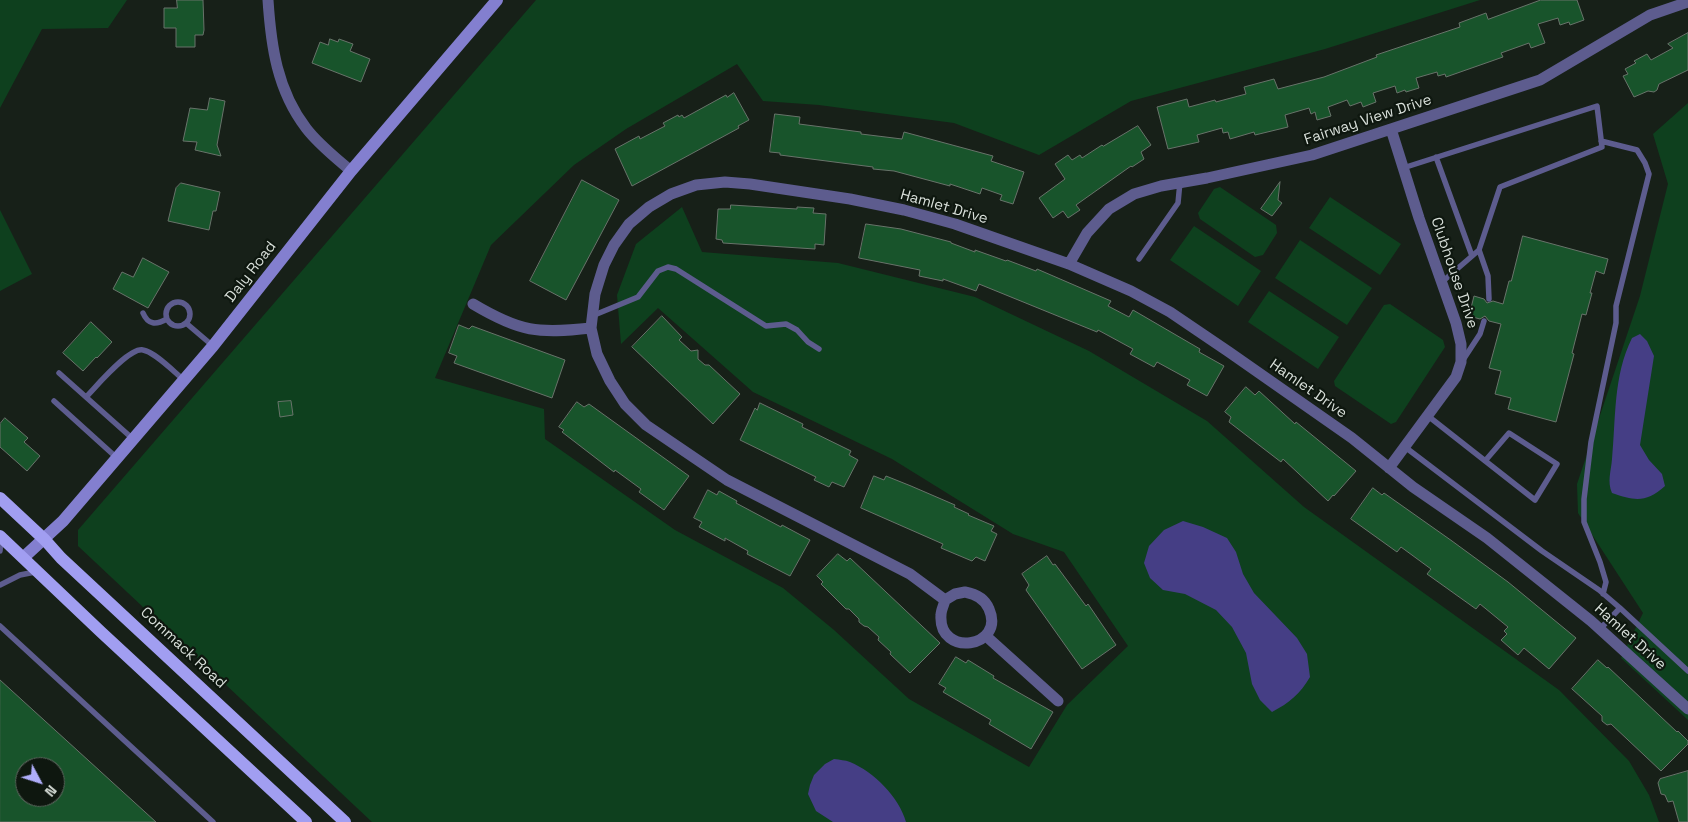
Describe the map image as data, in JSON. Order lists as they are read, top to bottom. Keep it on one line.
{"streets":{"main road":["Daly Road","Commack Road"],"street":["Fairway View Drive","Hamlet Drive","Clubhouse Drive"]},"crossings":[["Fairway View Drive","Hamlet Drive"],["Fairway View Drive","Clubhouse Drive"],["Hamlet Drive","Clubhouse Drive"],["Daly Road","Commack Road"]],"north":"bottom right"}
